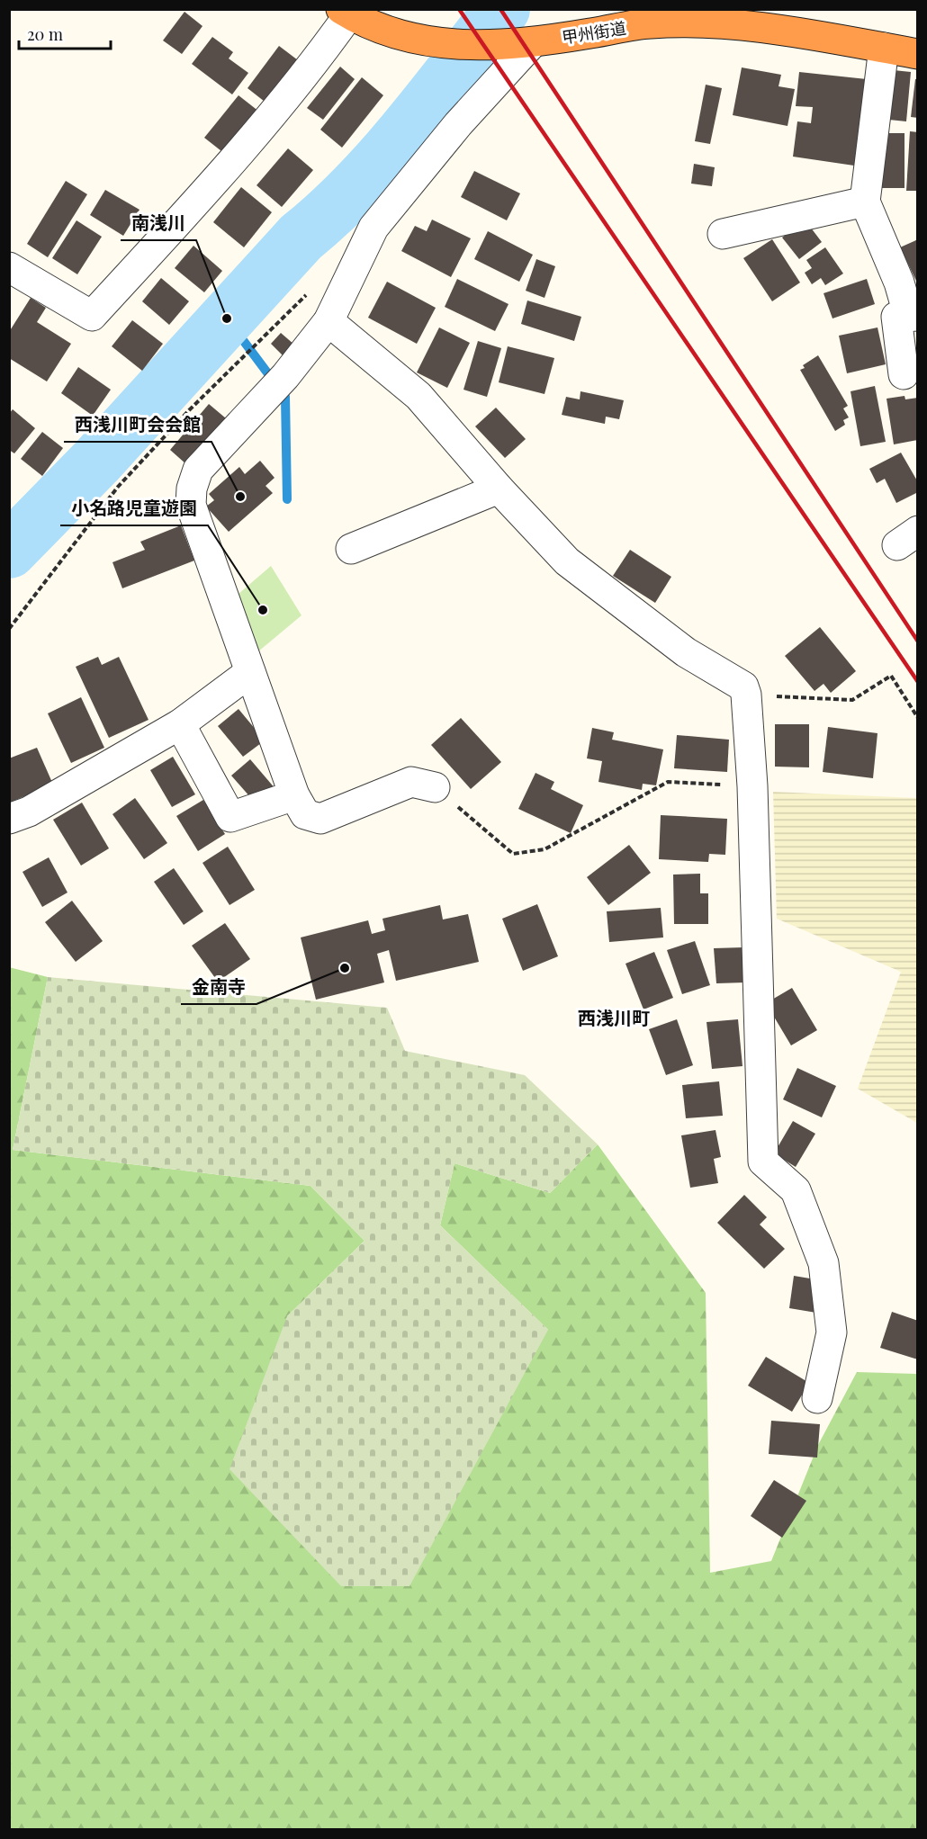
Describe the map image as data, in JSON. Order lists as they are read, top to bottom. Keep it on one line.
{"streets":{"highway":["甲州街道"]},"districts":["西浅川町"],"places":["南浅川","西浅川町会会館","小名路児童遊園","金南寺"],"scale_bar":"20 m"}
